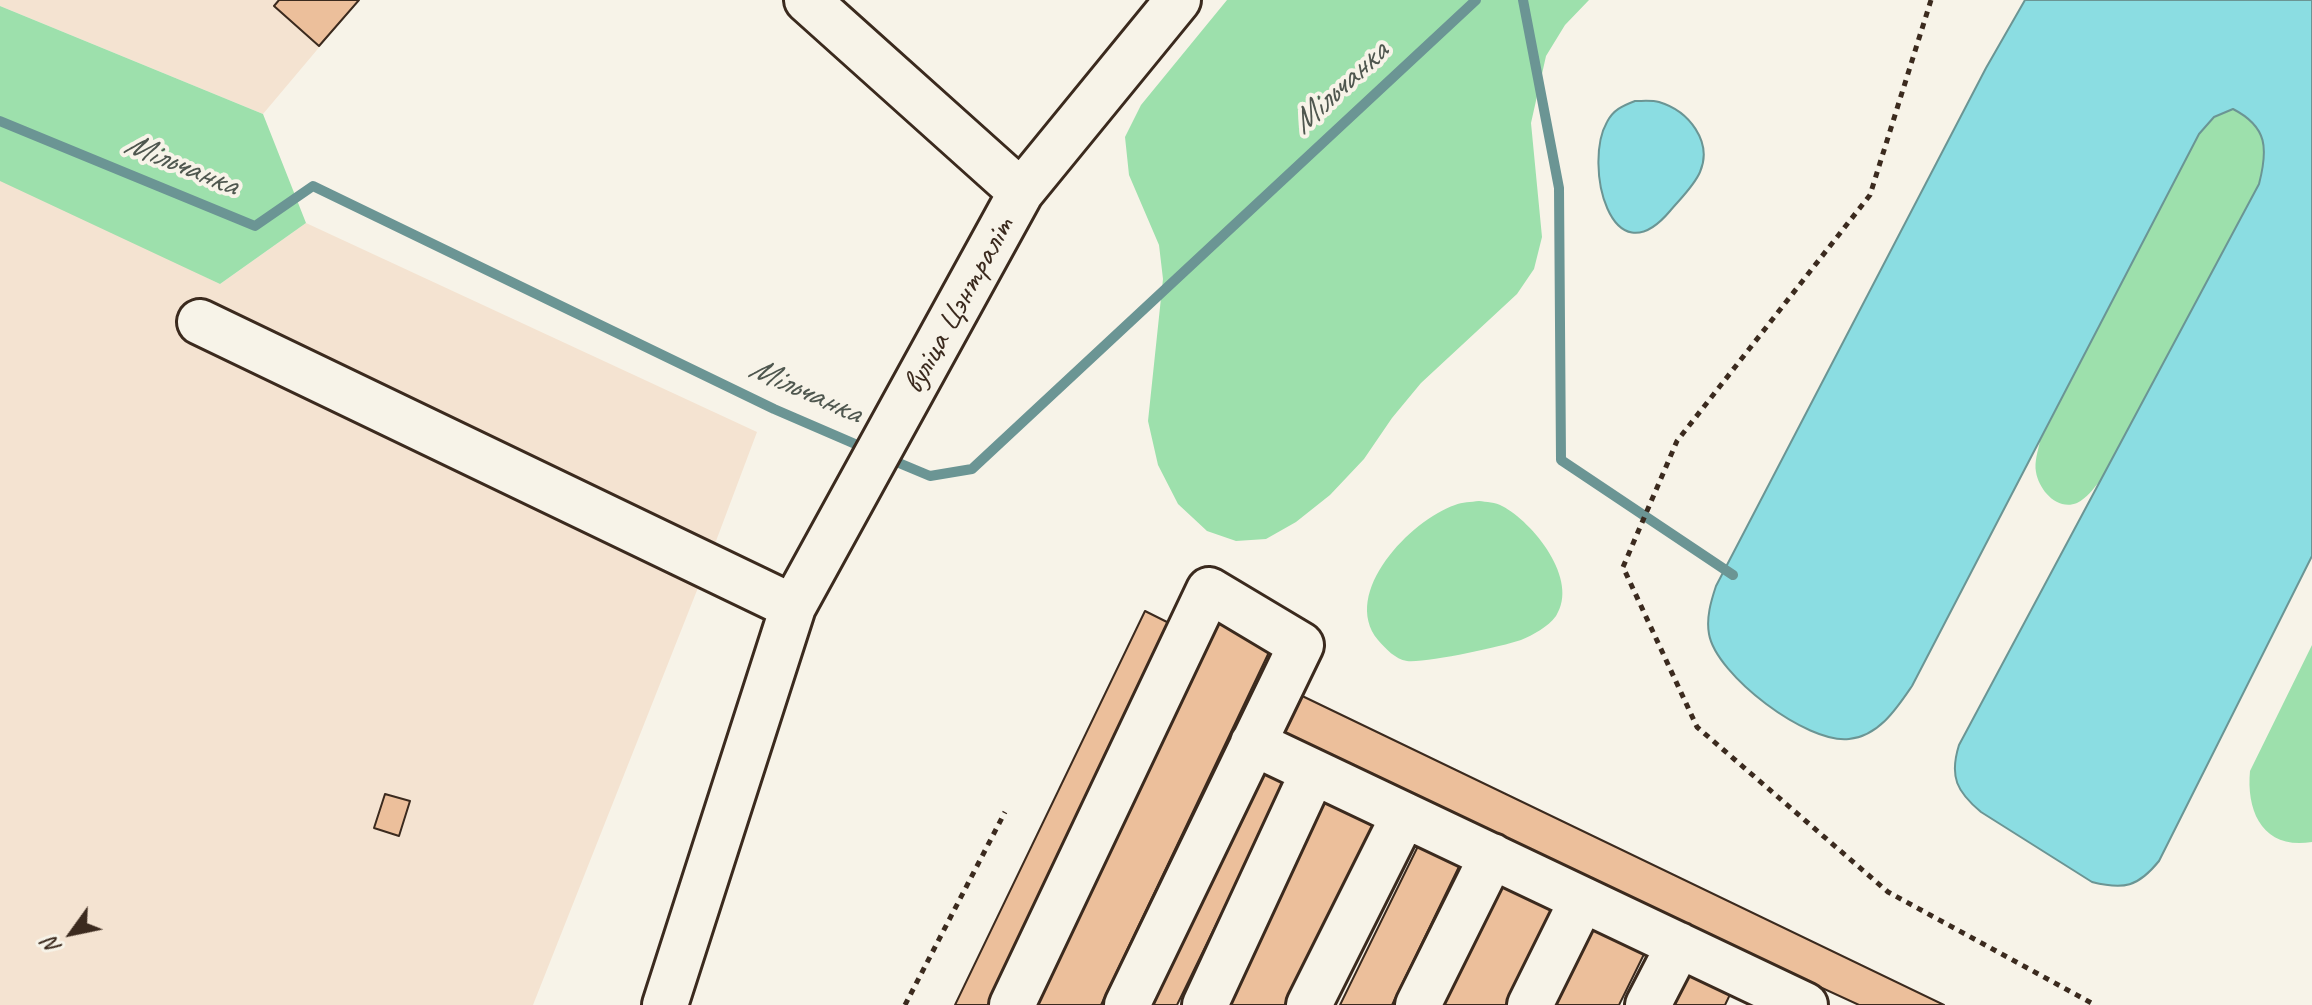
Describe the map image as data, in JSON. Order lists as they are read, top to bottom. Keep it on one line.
{"streets":{"street":["вуліца Цэнтраліт"]},"water":["Мільчанка"],"north":"bottom left"}
